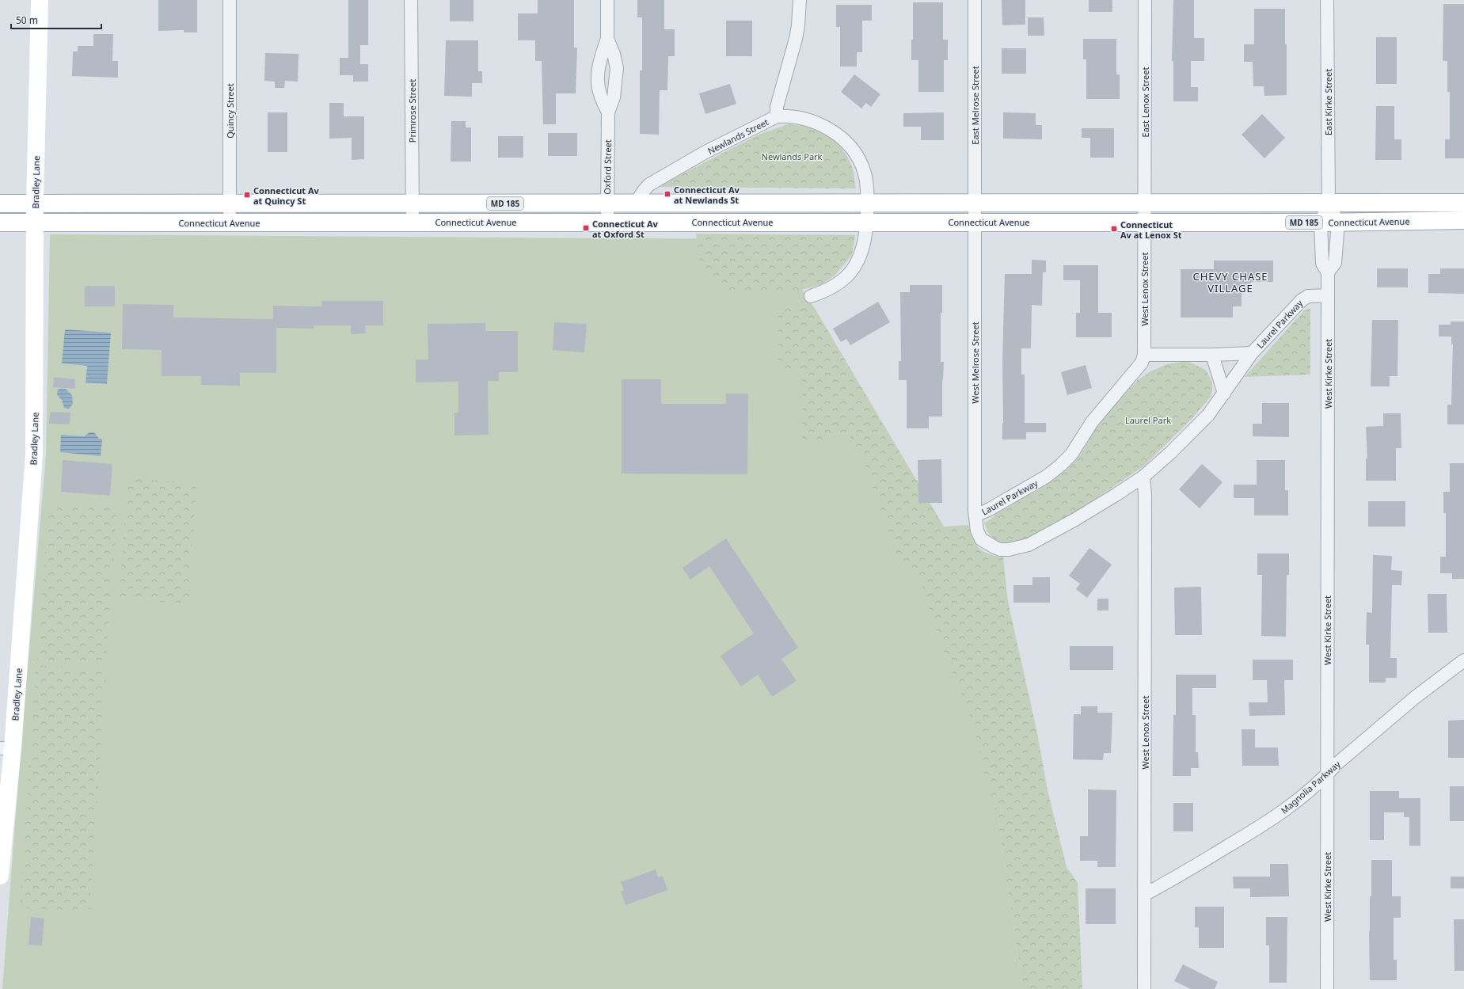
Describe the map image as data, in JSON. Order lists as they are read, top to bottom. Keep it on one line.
{"streets":{"main road":["Bradley Lane","MD 185","Connecticut Avenue"],"street":["East Lenox Street","East Kirke Street","East Melrose Street","Quincy Street","Primrose Street","Newlands Street","Oxford Street","West Lenox Street","Laurel Parkway","West Melrose Street","West Kirke Street","Magnolia Parkway"]},"crossings":[["East Lenox Street","Connecticut Avenue"],["East Lenox Street","West Lenox Street"],["East Kirke Street","Connecticut Avenue"],["East Kirke Street","West Kirke Street"],["East Melrose Street","Connecticut Avenue"],["East Melrose Street","West Melrose Street"],["Quincy Street","Connecticut Avenue"],["Primrose Street","Connecticut Avenue"],["Newlands Street","Connecticut Avenue"],["Oxford Street","Connecticut Avenue"],["Bradley Lane","Connecticut Avenue"],["Connecticut Avenue","West Lenox Street"],["Connecticut Avenue","West Melrose Street"],["Connecticut Avenue","West Kirke Street"],["West Lenox Street","Laurel Parkway"],["West Lenox Street","Magnolia Parkway"],["Laurel Parkway","West Melrose Street"],["Laurel Parkway","West Kirke Street"],["West Kirke Street","Magnolia Parkway"]],"districts":["CHEVY CHASE VILLAGE"],"parks":["Newlands Park","Laurel Park"],"places":{"transit":["Connecticut Av at Newlands St","Connecticut Av at Quincy St","Connecticut Av at Oxford St","Connecticut Av at Lenox St"]},"scale_bar":"50 m"}
